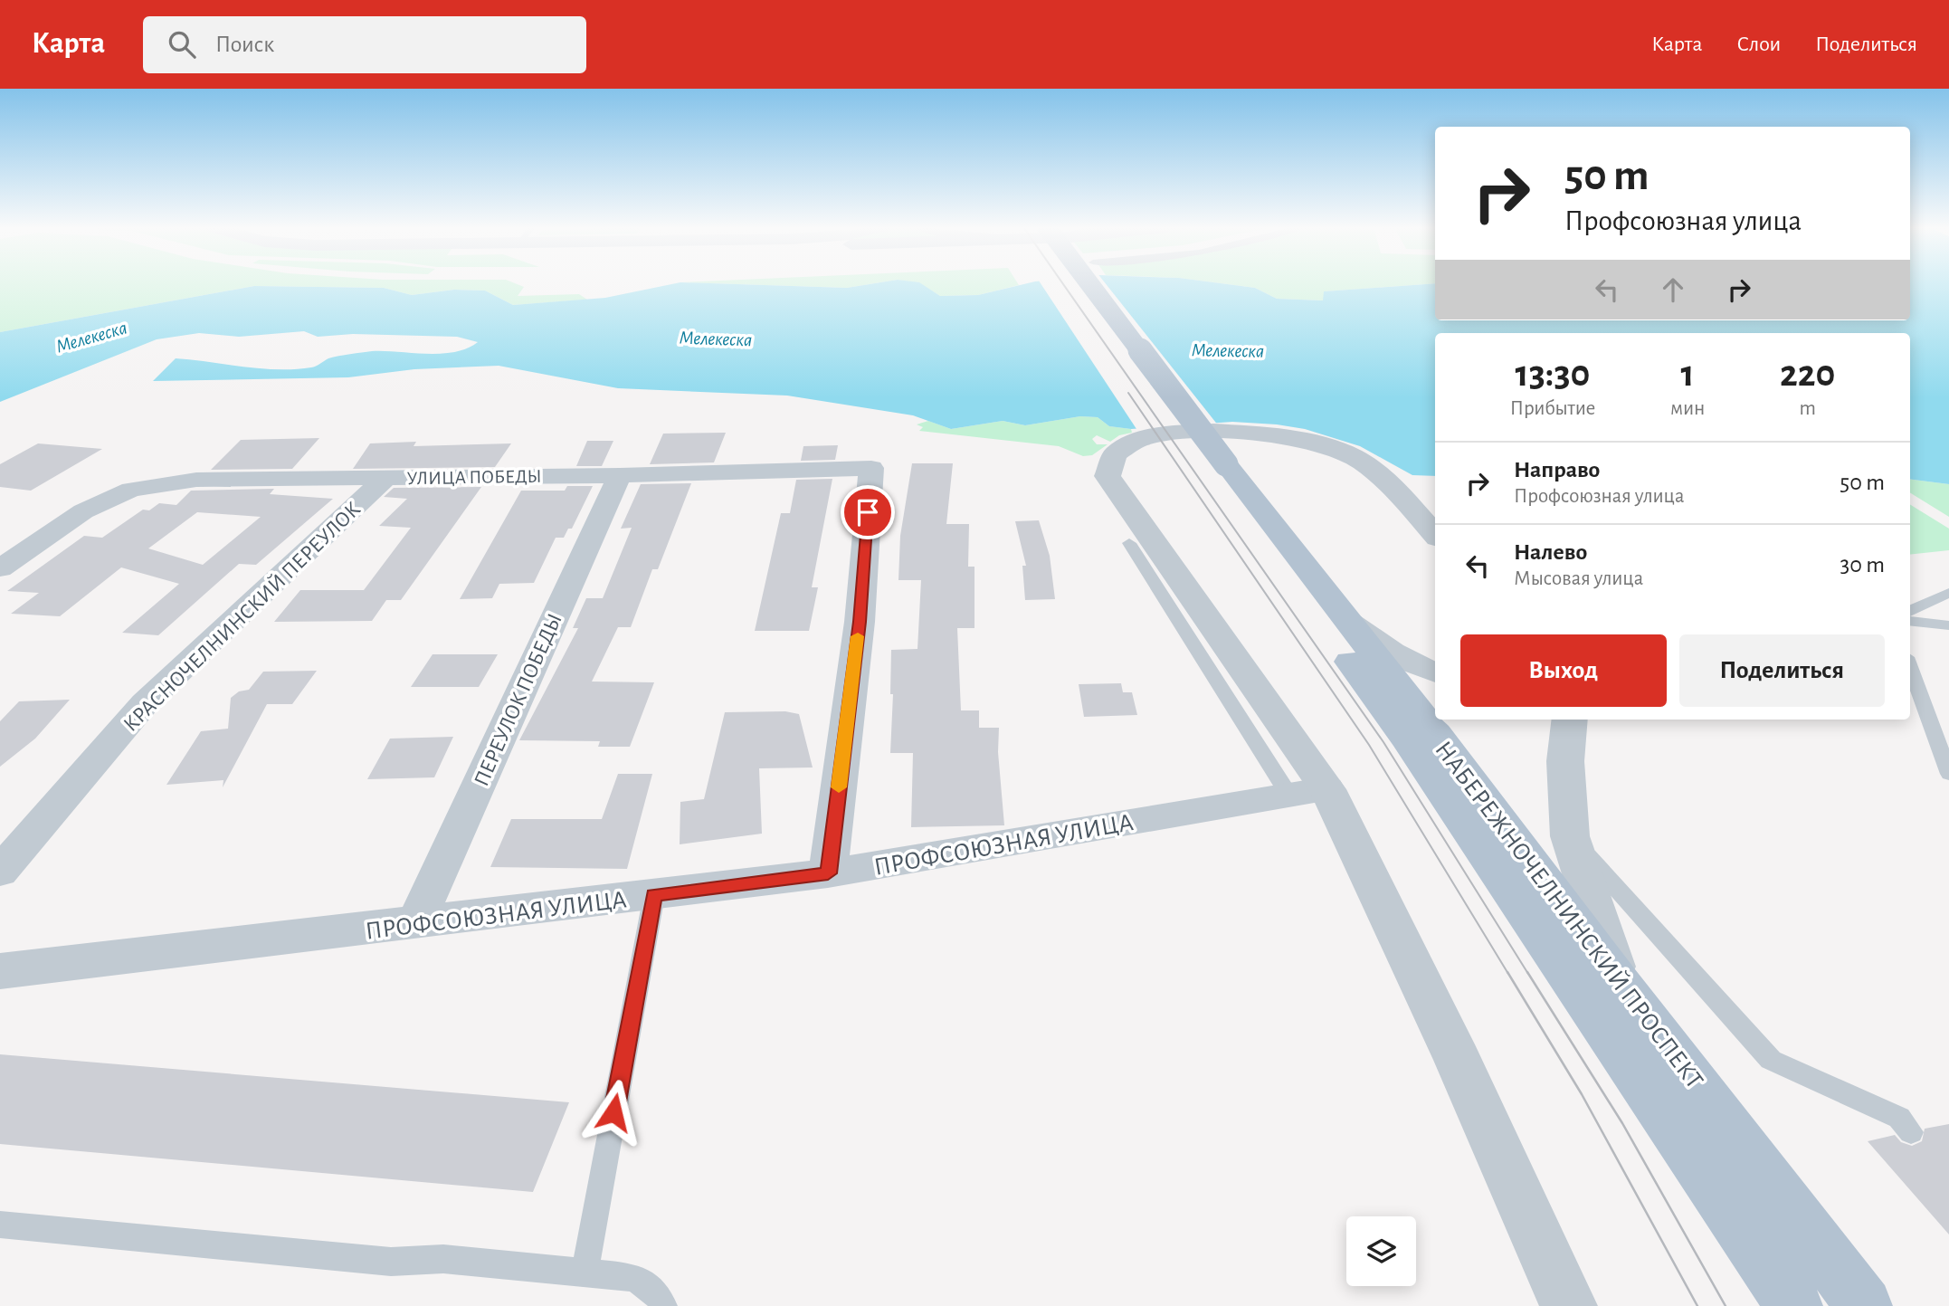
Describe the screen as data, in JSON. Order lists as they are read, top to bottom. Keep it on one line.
{"streets":{"main road":["НАБЕРЕЖНОЧЕЛНИНСКИЙ ПРОСПЕКТ"],"street":["УЛИЦА ПОБЕДЫ","КРАСНОЧЕЛНИНСКИЙ ПЕРЕУЛОК","ПЕРЕУЛОК ПОБЕДЫ","ПРОФСОЮЗНАЯ УЛИЦА"]},"crossings":[["УЛИЦА ПОБЕДЫ","КРАСНОЧЕЛНИНСКИЙ ПЕРЕУЛОК"],["УЛИЦА ПОБЕДЫ","ПЕРЕУЛОК ПОБЕДЫ"],["УЛИЦА ПОБЕДЫ","ПРОФСОЮЗНАЯ УЛИЦА"],["ПЕРЕУЛОК ПОБЕДЫ","ПРОФСОЮЗНАЯ УЛИЦА"]],"water":["Мелекеска"],"page":{"header":"Карта","search":"Поиск","nav":["Карта","Слои","Поделиться"],"turn":["50 m","Профсоюзная улица"],"eta":["13:30","Прибытие","1","мин","220","m"],"list":[{"name":"Направо","note":"Профсоюзная улица","value":"50 m"},{"name":"Налево","note":"Мысовая улица","value":"30 m"}],"buttons":["Выход","Поделиться"]}}
